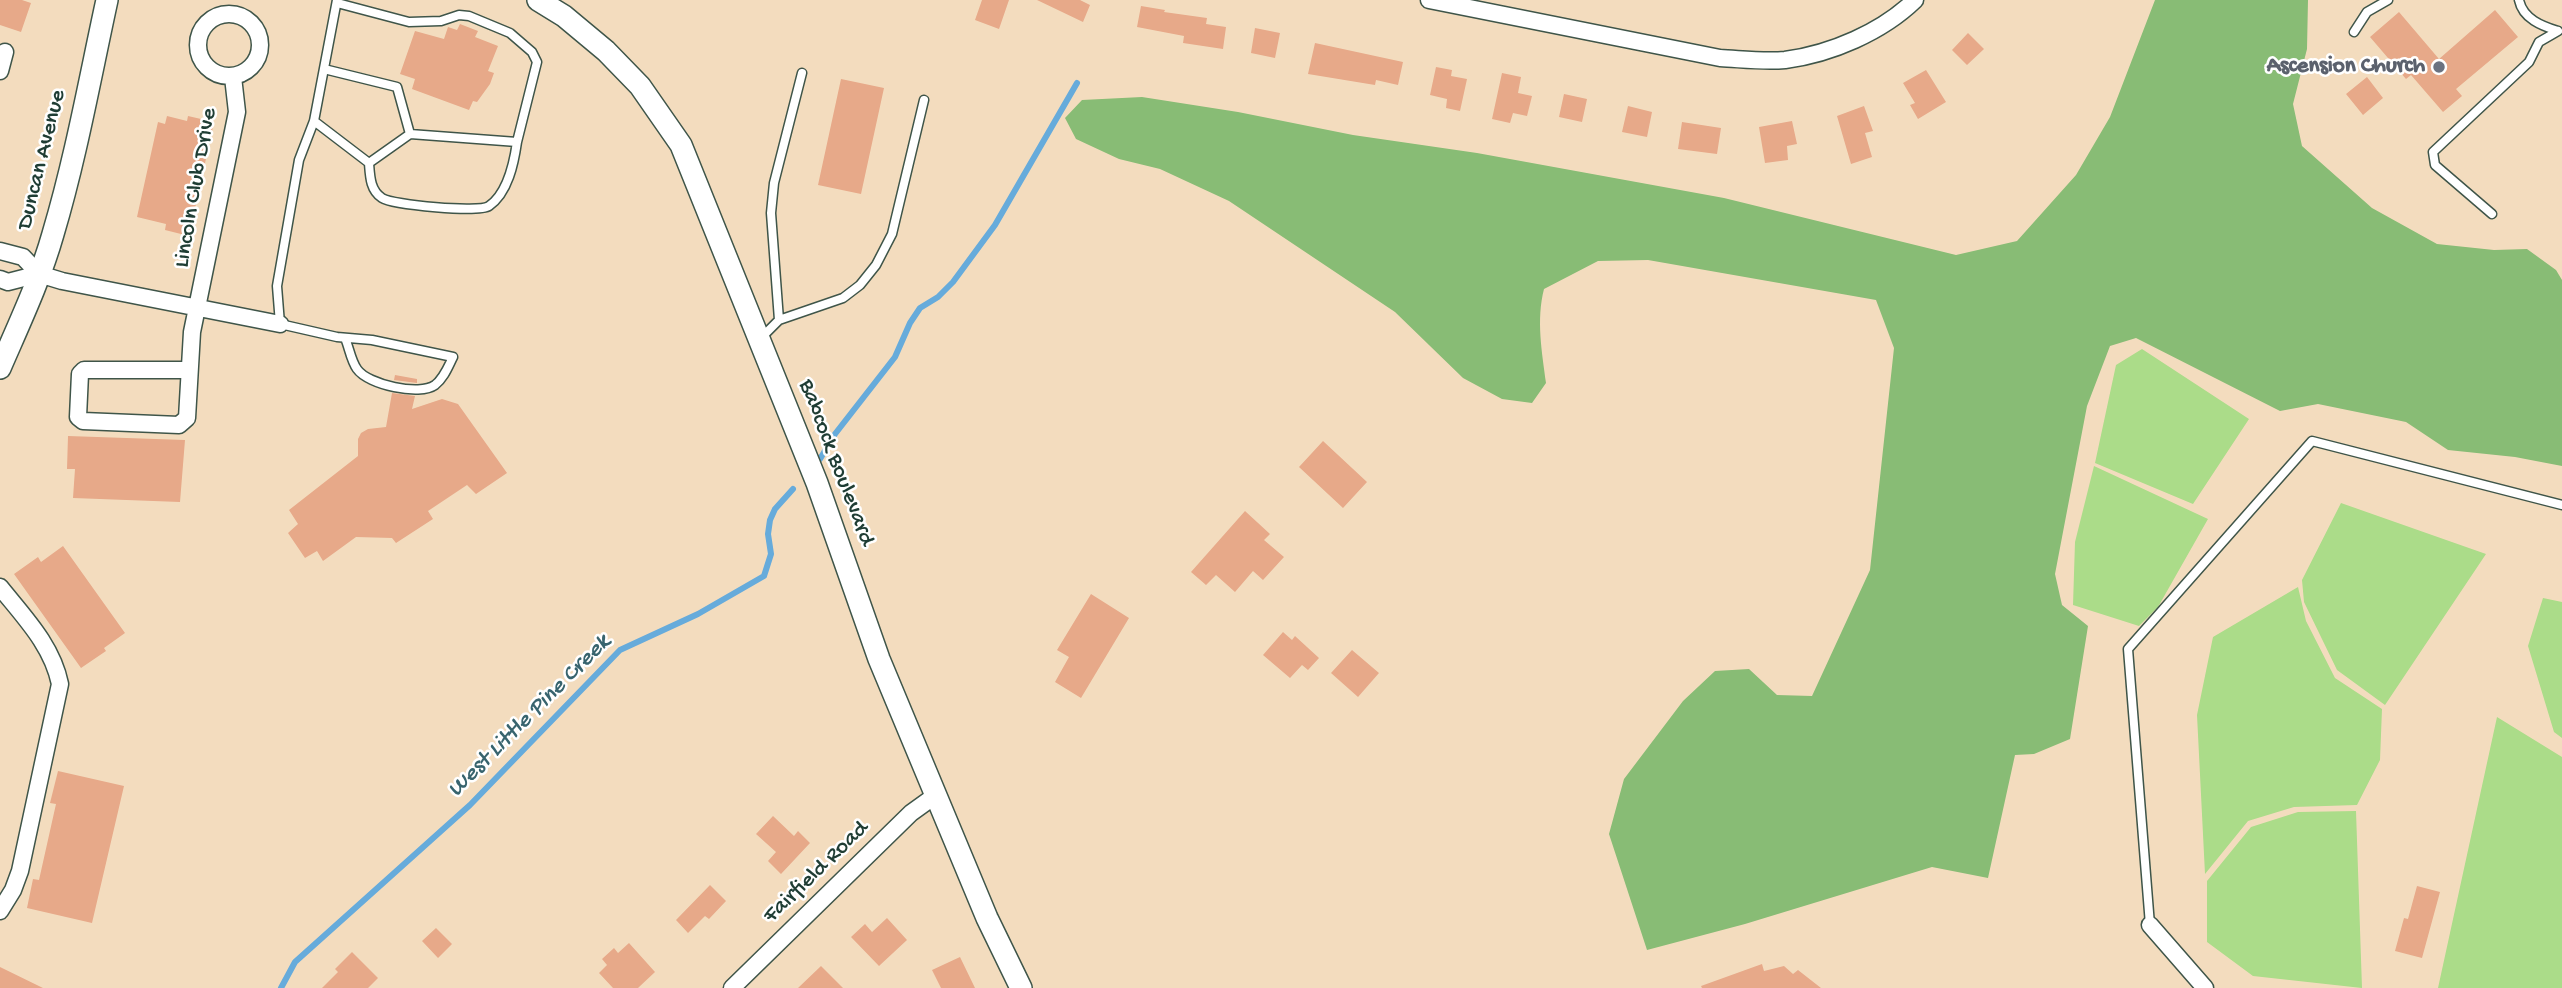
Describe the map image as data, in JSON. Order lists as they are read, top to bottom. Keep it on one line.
{"streets":{"street":["Duncan Avenue","Lincoln Club Drive","Babcock Boulevard","Fairfield Road"]},"crossings":[["Babcock Boulevard","Fairfield Road"]],"water":["West Little Pine Creek"],"places":["Ascension Church"]}
